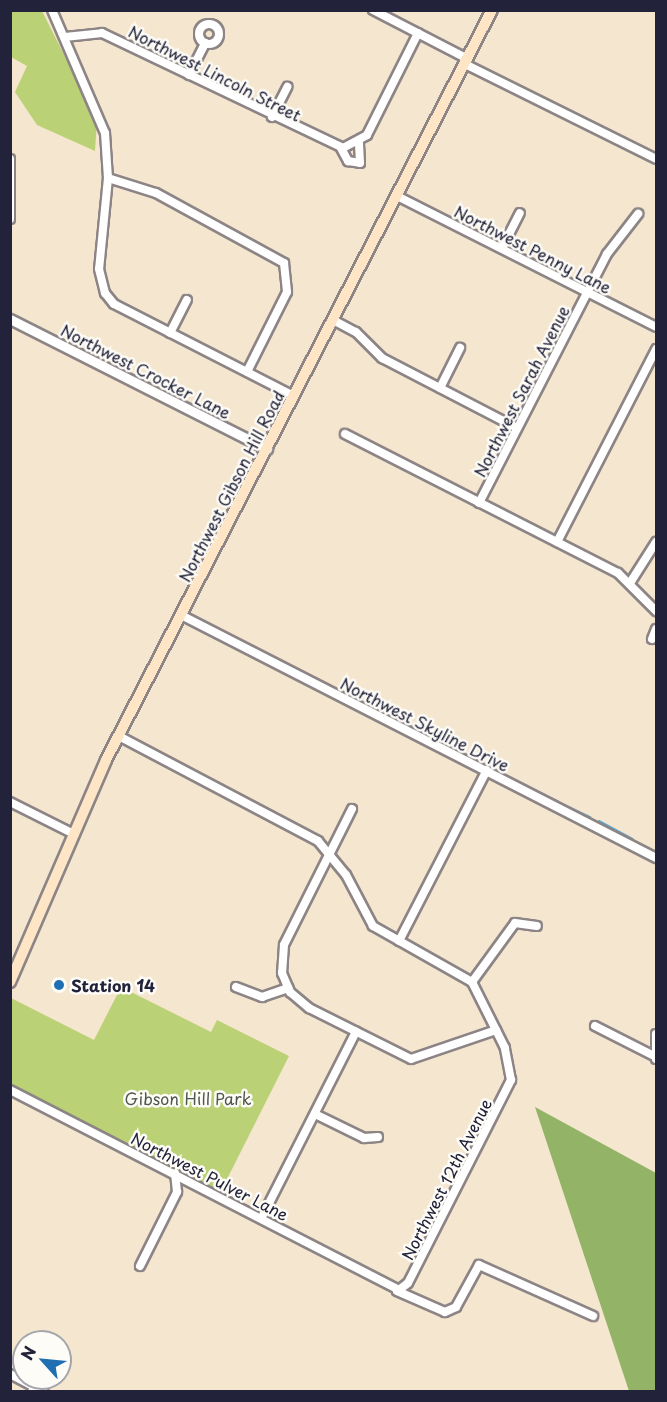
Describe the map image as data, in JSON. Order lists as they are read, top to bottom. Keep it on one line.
{"streets":{"main road":["Northwest Gibson Hill Road"],"street":["Northwest Lincoln Street","Northwest Penny Lane","Northwest Crocker Lane","Northwest Sarah Avenue","Northwest Skyline Drive","Northwest Pulver Lane","Northwest 12th Avenue"]},"crossings":[["Northwest Penny Lane","Northwest Sarah Avenue"],["Northwest Penny Lane","Northwest Gibson Hill Road"],["Northwest Crocker Lane","Northwest Gibson Hill Road"],["Northwest Gibson Hill Road","Northwest Skyline Drive"],["Northwest Pulver Lane","Northwest 12th Avenue"]],"parks":["Gibson Hill Park"],"places":["Station 14"],"north":"top left"}
